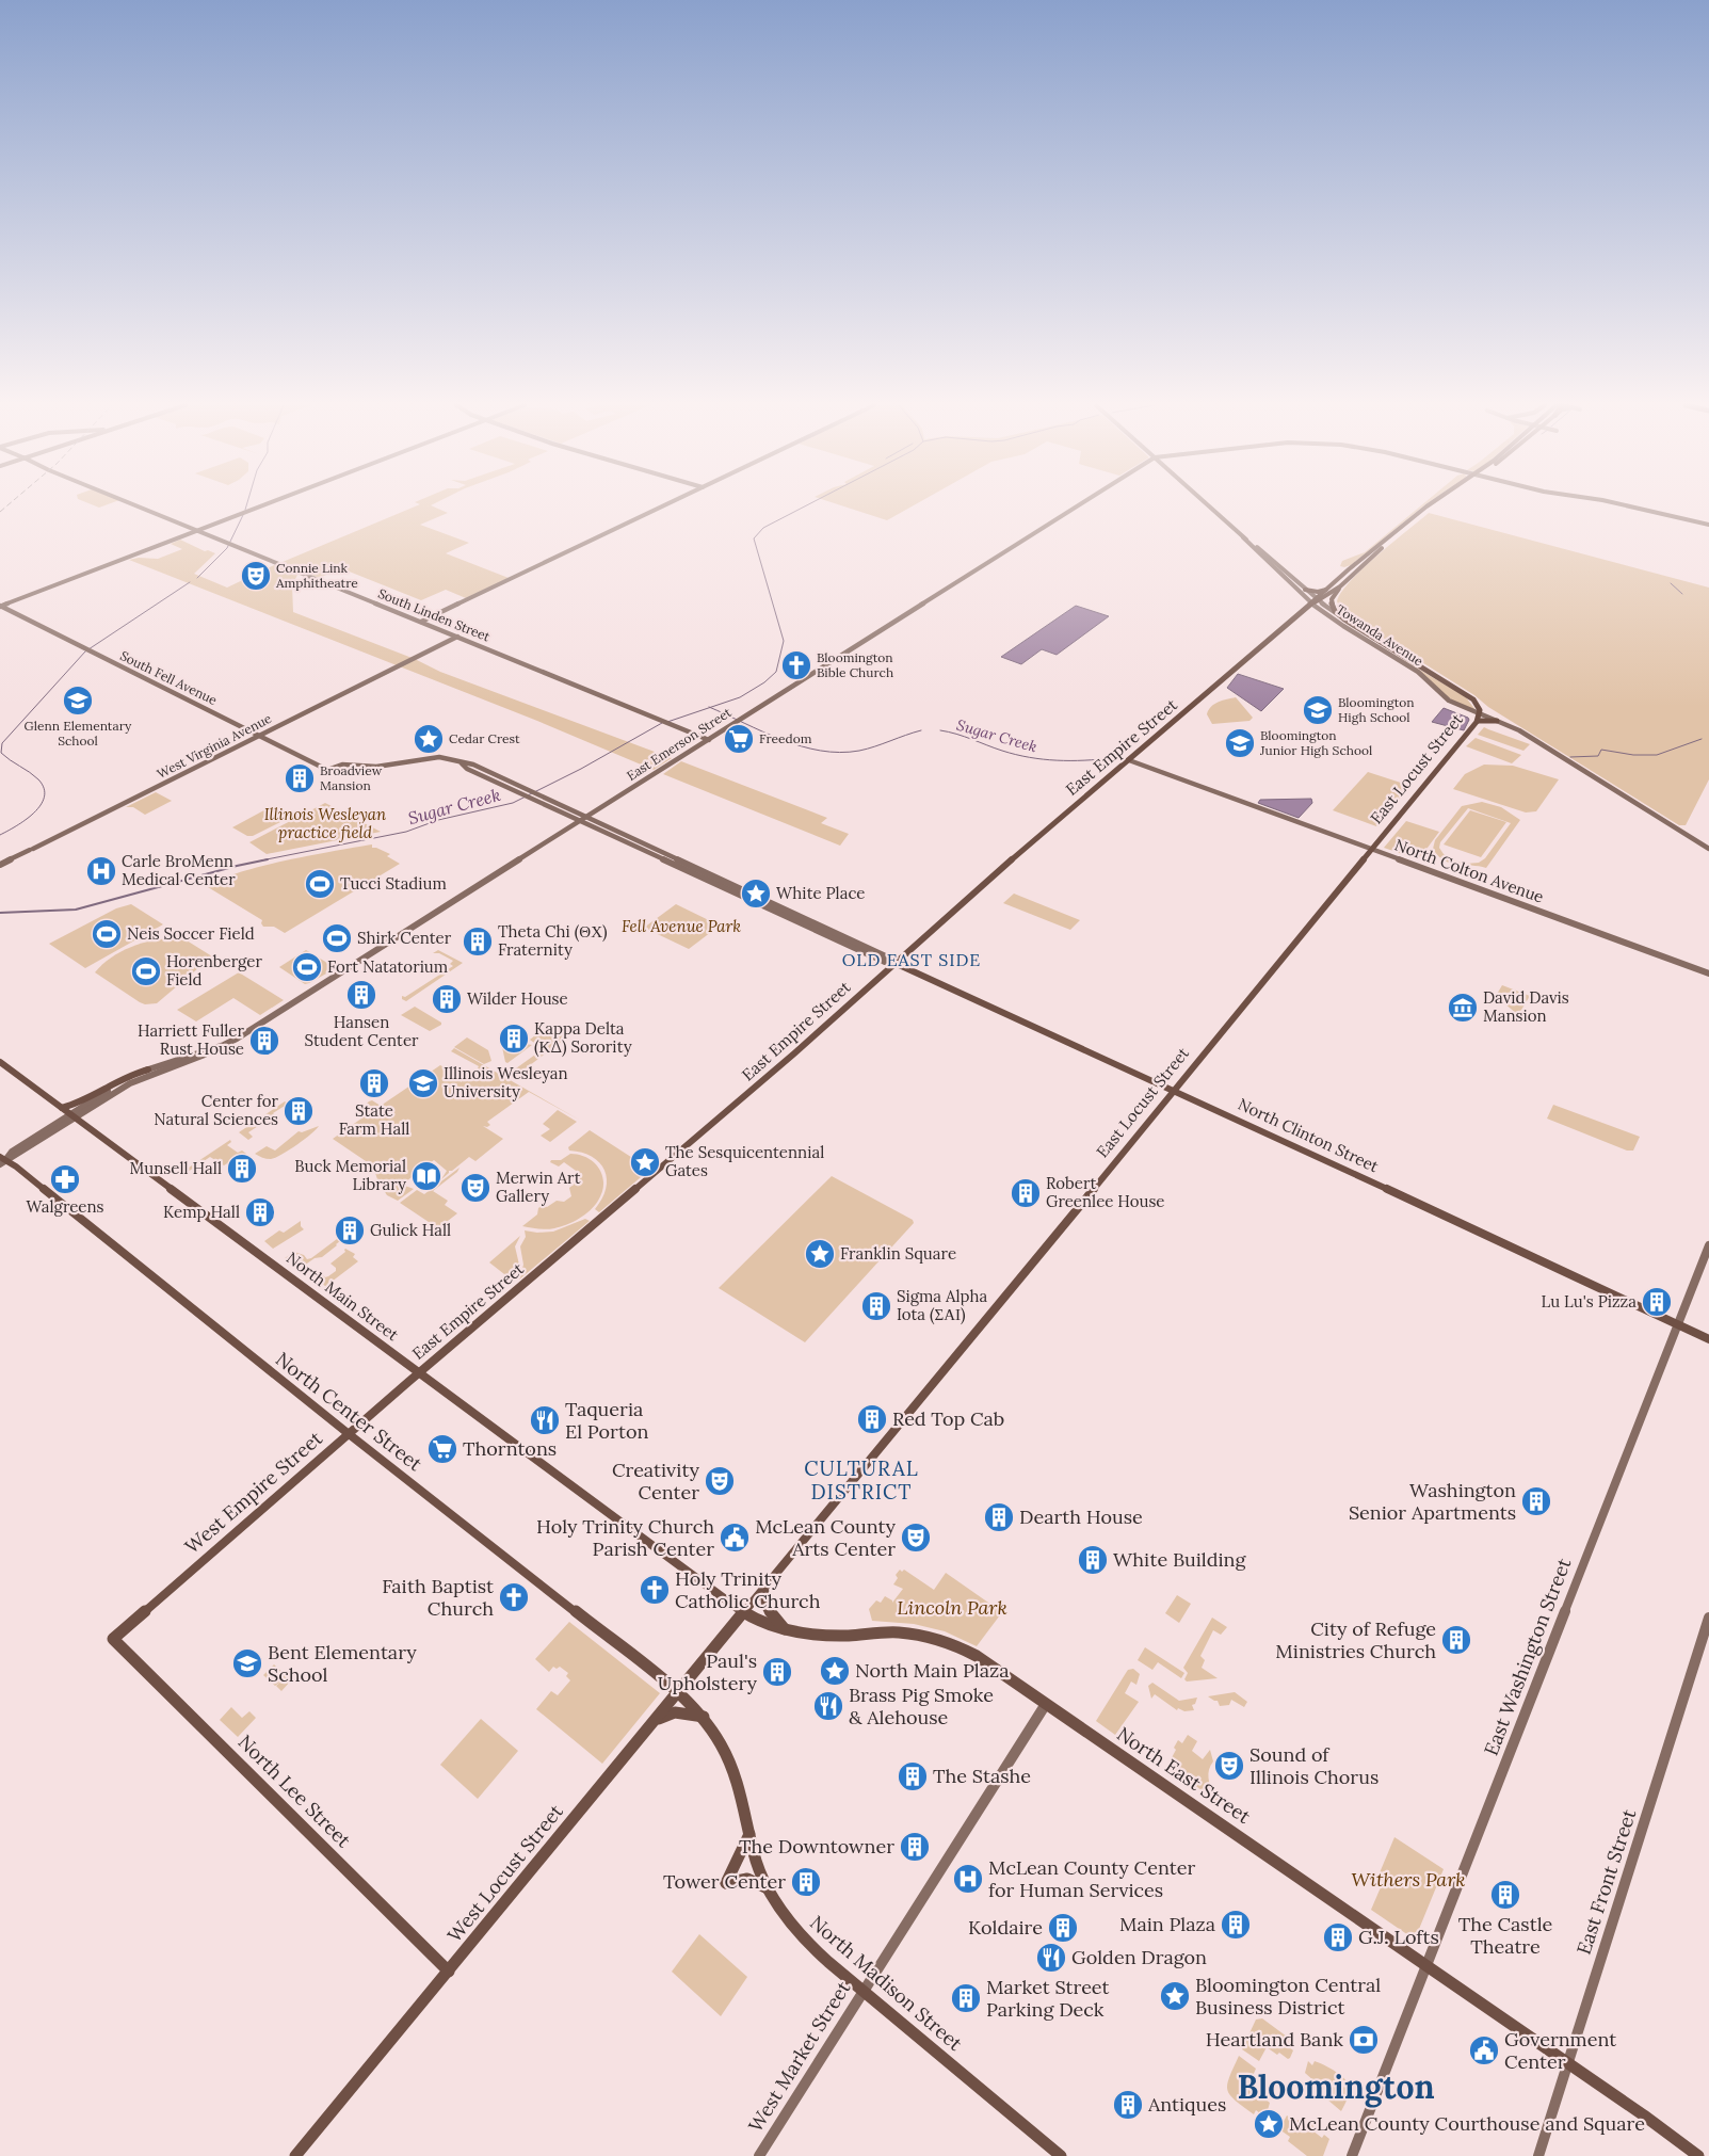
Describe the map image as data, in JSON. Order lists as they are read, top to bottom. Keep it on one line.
{"streets":{"main road":["South Linden Street","Towanda Avenue","South Fell Avenue","East Emerson Street","West Virginia Avenue","East Empire Street","East Locust Street","North Colton Avenue","North Clinton Street","North Main Street","North Center Street","West Empire Street","East Washington Street","North East Street","North Lee Street","West Locust Street","East Front Street","North Madison Street","West Market Street"]},"crossings":[["South Linden Street","East Emerson Street"],["South Linden Street","West Virginia Avenue"],["Towanda Avenue","East Empire Street"],["Towanda Avenue","East Locust Street"],["South Fell Avenue","West Virginia Avenue"],["East Emerson Street","North Main Street"],["East Empire Street","North Colton Avenue"],["East Empire Street","North Clinton Street"],["East Empire Street","North Main Street"],["East Empire Street","West Empire Street"],["East Locust Street","North Colton Avenue"],["East Locust Street","North Clinton Street"],["East Locust Street","North Main Street"],["East Locust Street","North East Street"],["East Locust Street","West Locust Street"],["North Clinton Street","East Washington Street"],["North Main Street","West Empire Street"],["North Main Street","North East Street"],["North Main Street","West Locust Street"],["North Center Street","West Empire Street"],["North Center Street","West Locust Street"],["North Center Street","North Madison Street"],["West Empire Street","North Lee Street"],["East Washington Street","North East Street"],["North East Street","West Locust Street"],["North East Street","East Front Street"],["North East Street","West Market Street"],["North Lee Street","West Locust Street"],["West Locust Street","North Madison Street"],["North Madison Street","West Market Street"]],"districts":["OLD EAST SIDE","CULTURAL DISTRICT","Bloomington"],"water":["Sugar Creek"],"parks":["Illinois Wesleyan practice field","Fell Avenue Park","Lincoln Park","Withers Park"],"places":{"theatre":["Connie Link Amphitheatre","Merwin Art Gallery","Creativity Center","McLean County Arts Center","Sound of Illinois Chorus"],"church":["Bloomington Bible Church","Holy Trinity Catholic Church","Faith Baptist Church"],"school or university":["Glenn Elementary School","Bloomington High School","Bloomington Junior High School","Illinois Wesleyan University","Bent Elementary School"],"place":["Cedar Crest","White Place","The Sesquicentennial Gates","Franklin Square","North Main Plaza","Bloomington Central Business District","McLean County Courthouse and Square"],"supermarket":["Freedom","Thorntons"],"building":["Broadview Mansion","Theta Chi (ΘΧ) Fraternity","Hansen Student Center","Wilder House","Kappa Delta (ΚΔ) Sorority","Harriett Fuller Rust House","State Farm Hall","Center for Natural Sciences","Munsell Hall","Robert Greenlee House","Kemp Hall","Gulick Hall","Lu Lu's Pizza","Sigma Alpha Iota (ΣΑΙ)","Red Top Cab","Washington Senior Apartments","Dearth House","White Building","City of Refuge Ministries Church","Paul's Upholstery","The Stashe","The Downtowner","Tower Center","The Castle Theatre","Main Plaza","Koldaire","G.J. Lofts","Market Street Parking Deck","Antiques"],"hospital":["Carle BroMenn Medical Center","McLean County Center for Human Services"],"sports":["Tucci Stadium","Neis Soccer Field","Shirk Center","Fort Natatorium","Horenberger Field"],"museum":["David Davis Mansion"],"library":["Buck Memorial Library"],"pharmacy":["Walgreens"],"restaurant":["Taqueria El Porton","Brass Pig Smoke & Alehouse","Golden Dragon"],"public building":["Holy Trinity Church Parish Center","Government Center"],"bank":["Heartland Bank"]}}
